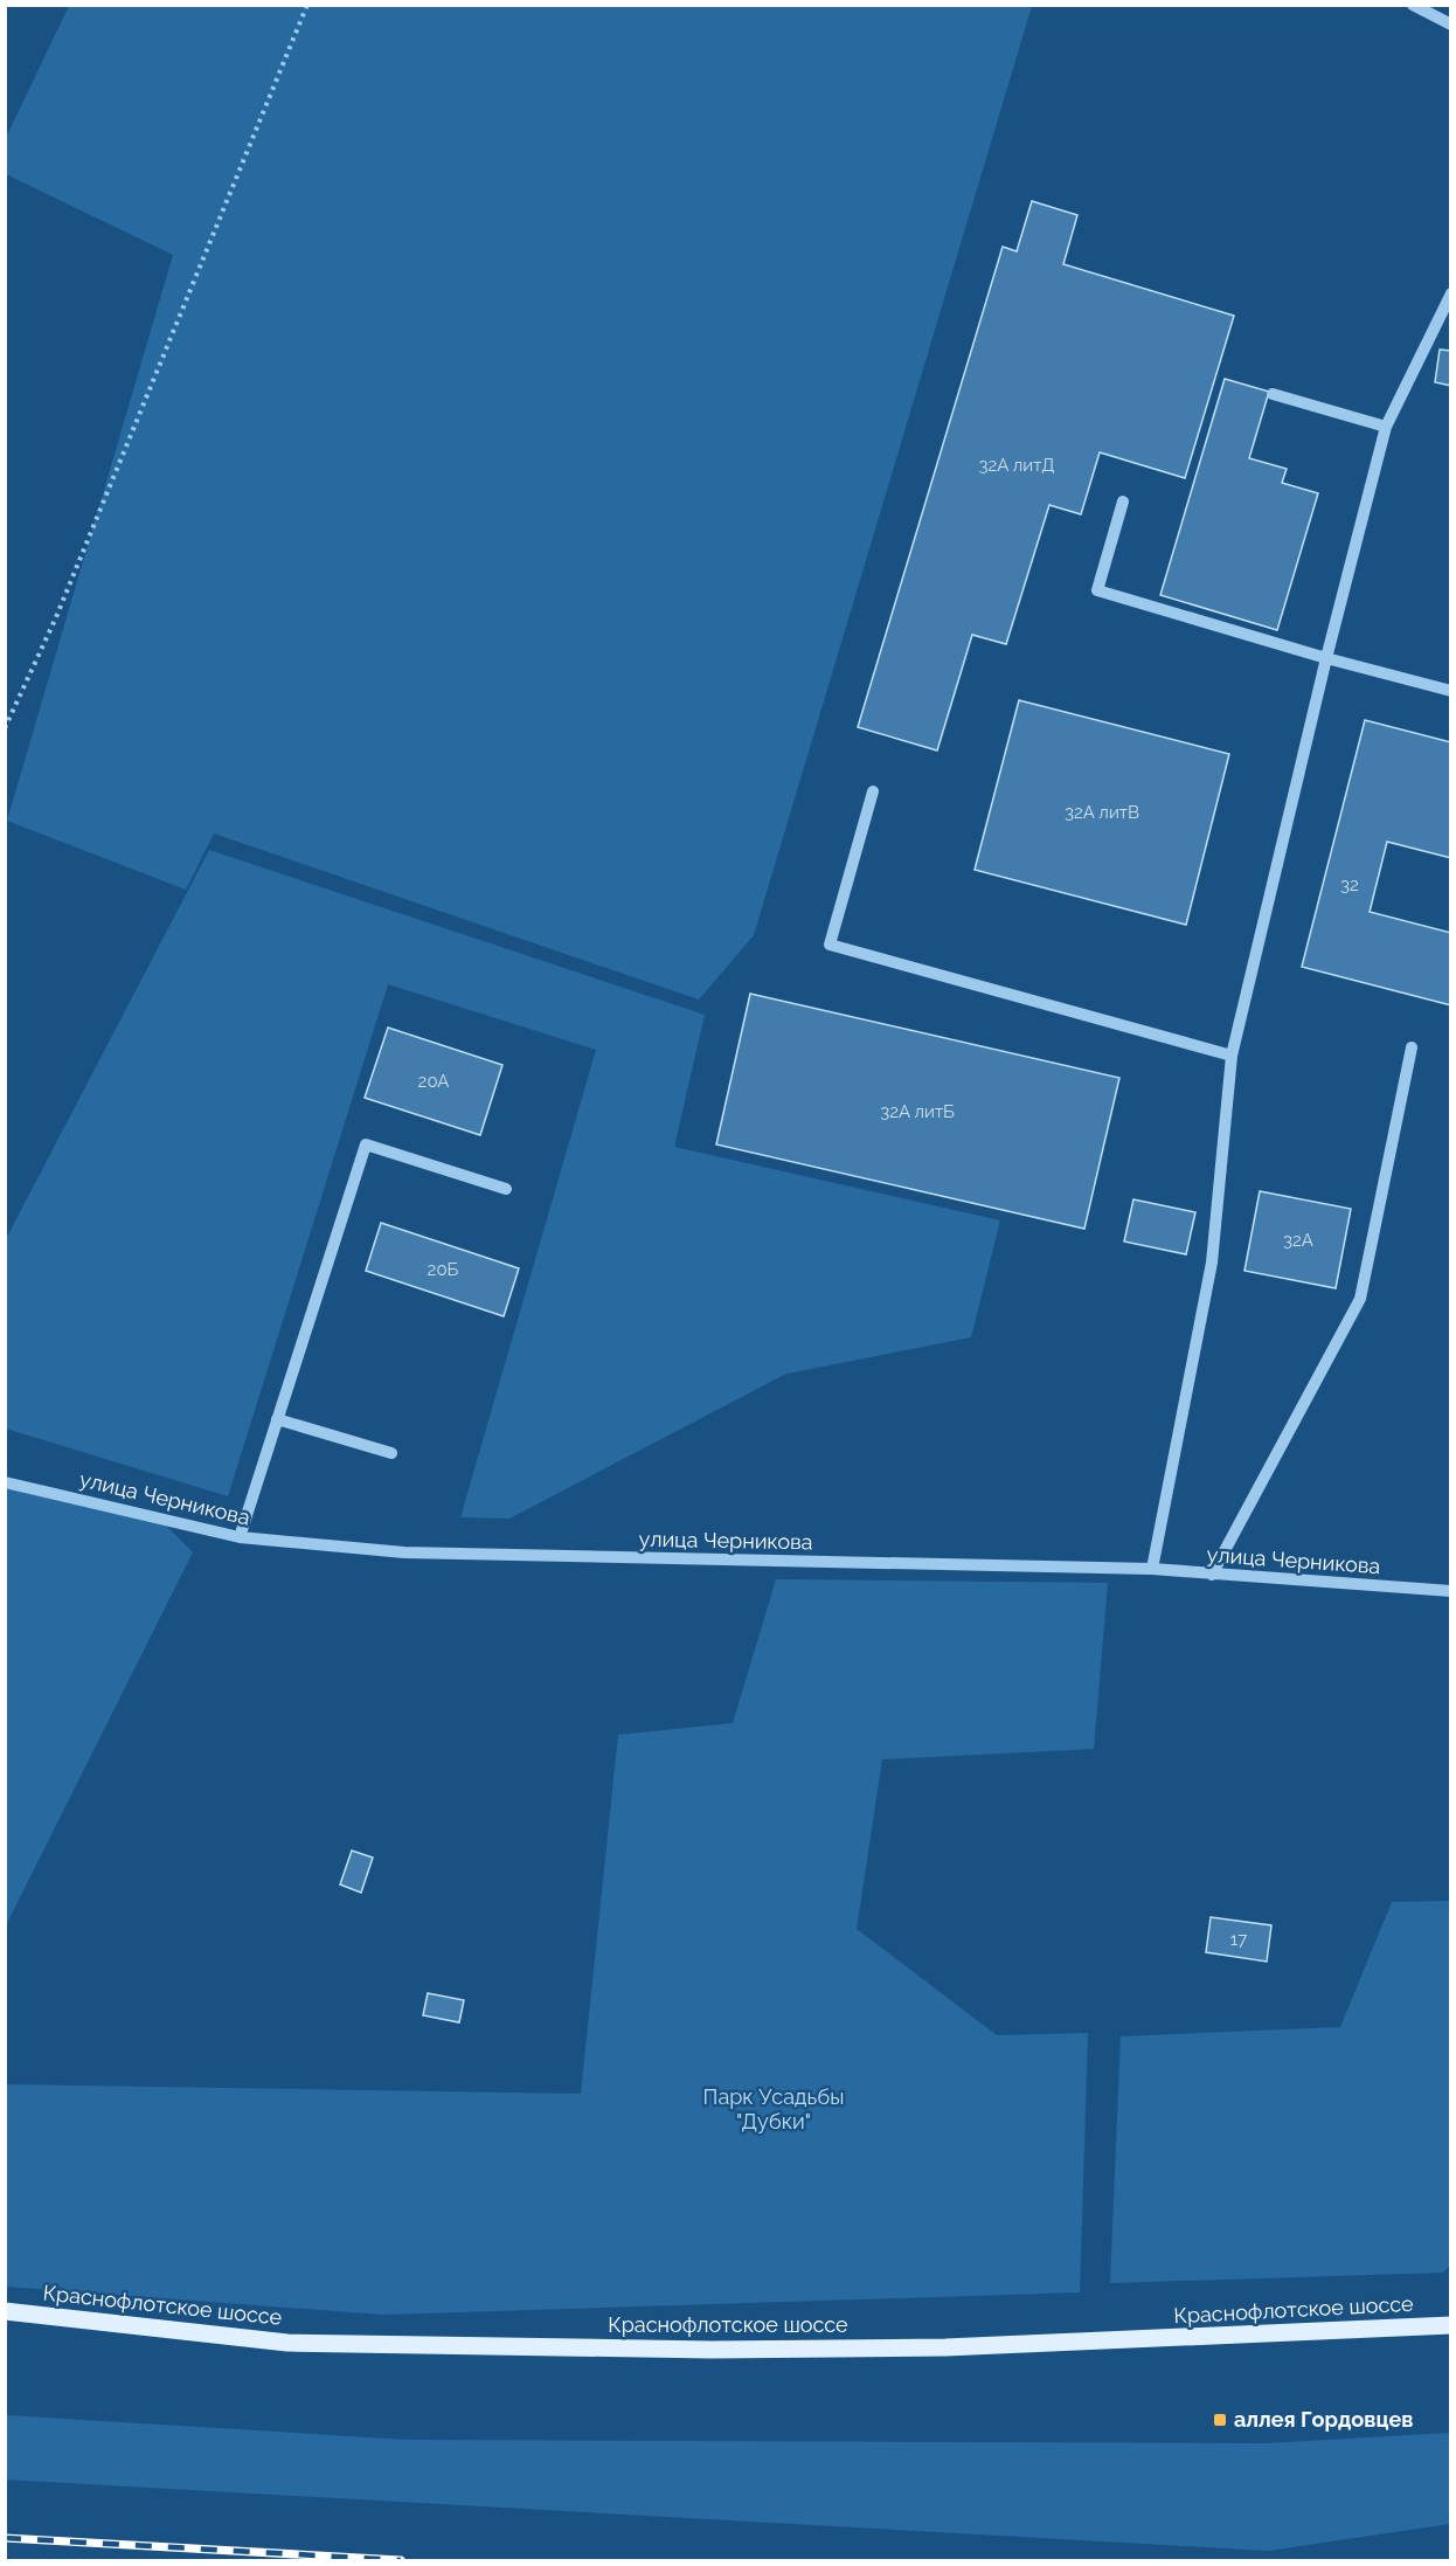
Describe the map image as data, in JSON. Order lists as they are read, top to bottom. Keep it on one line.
{"streets":{"main road":["Краснофлотское шоссе"],"street":["улица Черникова"]},"parks":["Парк Усадьбы \"Дубки\""],"places":{"transit":["аллея Гордовцев"]},"house_numbers":["32А литД","32А литВ","32","20А","32А литБ","32А","20Б","17"]}
